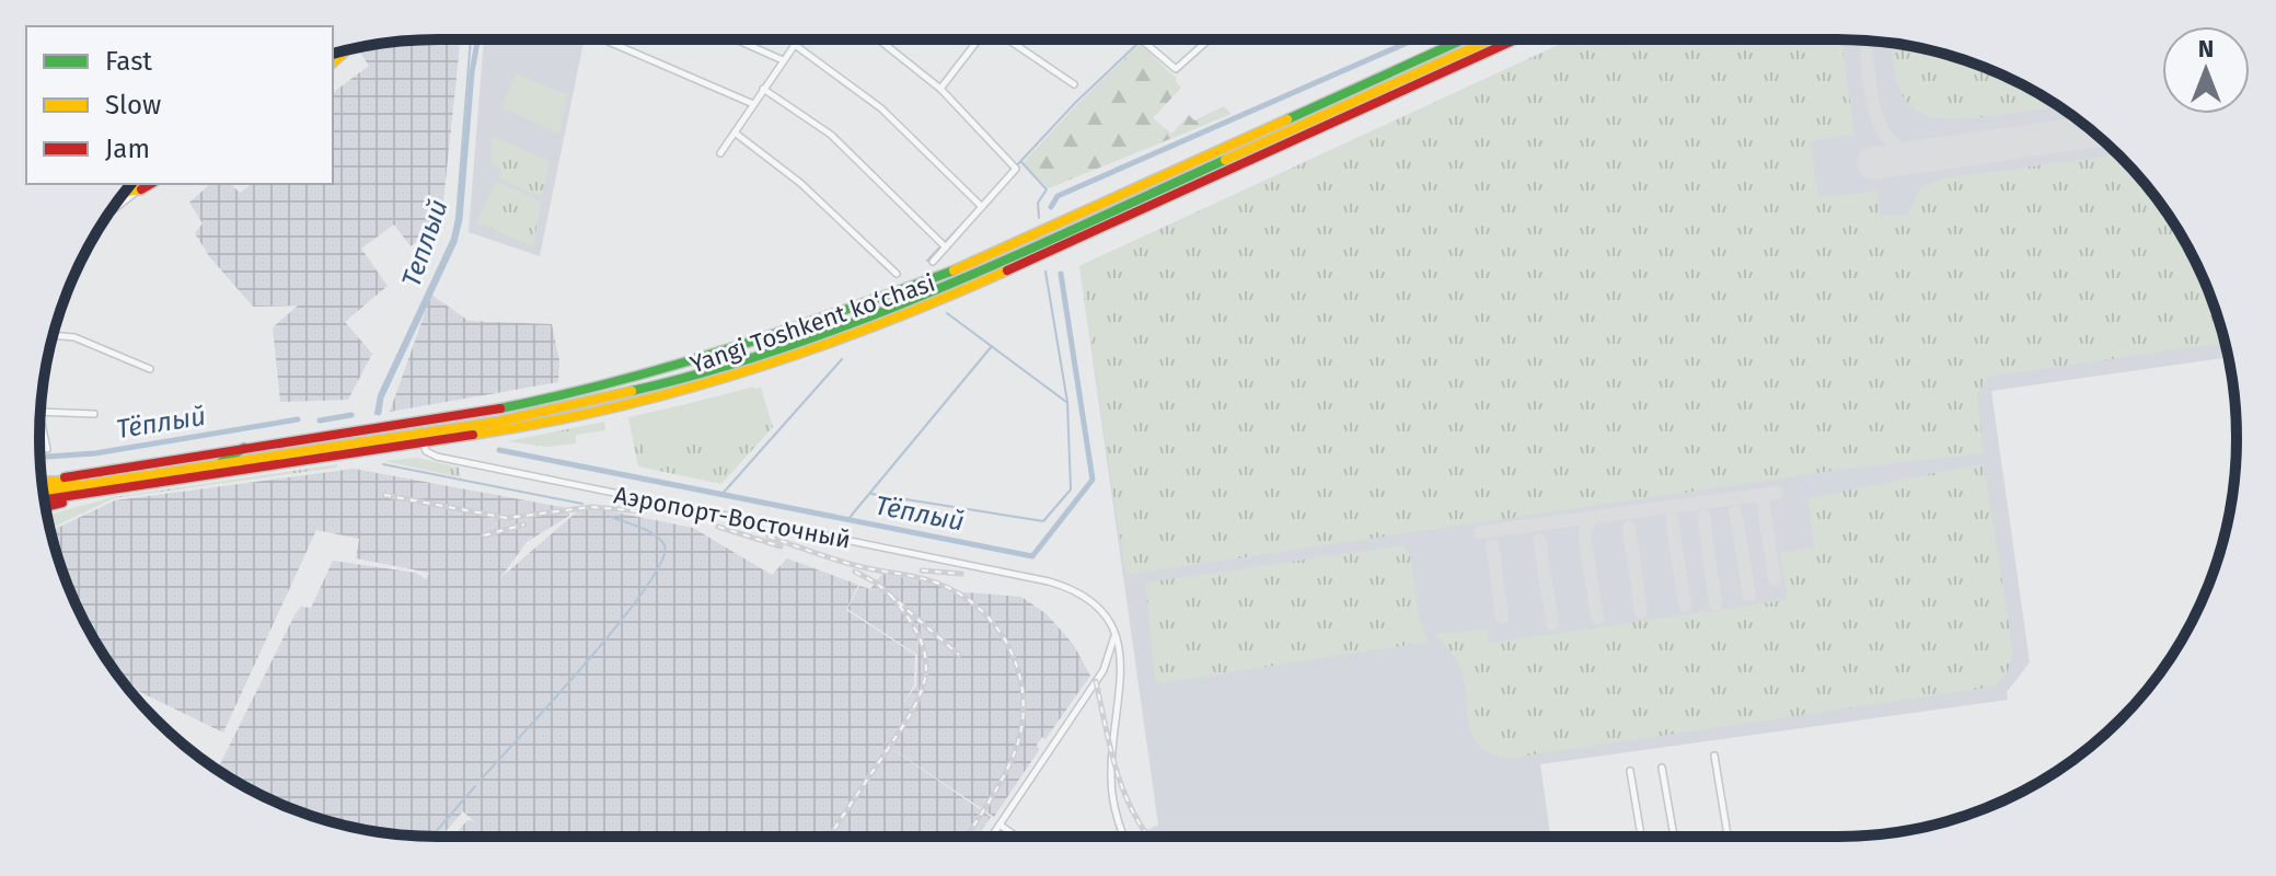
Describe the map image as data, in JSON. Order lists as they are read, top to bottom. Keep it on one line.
{"streets":{"main road":["Yangi Toshkent ko‘chasi"],"street":["Аэропорт-Восточный"]},"crossings":[["Yangi Toshkent ko‘chasi","Аэропорт-Восточный"]],"water":["Теплый","Тёплый"],"legend":["Fast","Slow","Jam"],"north":"top"}
